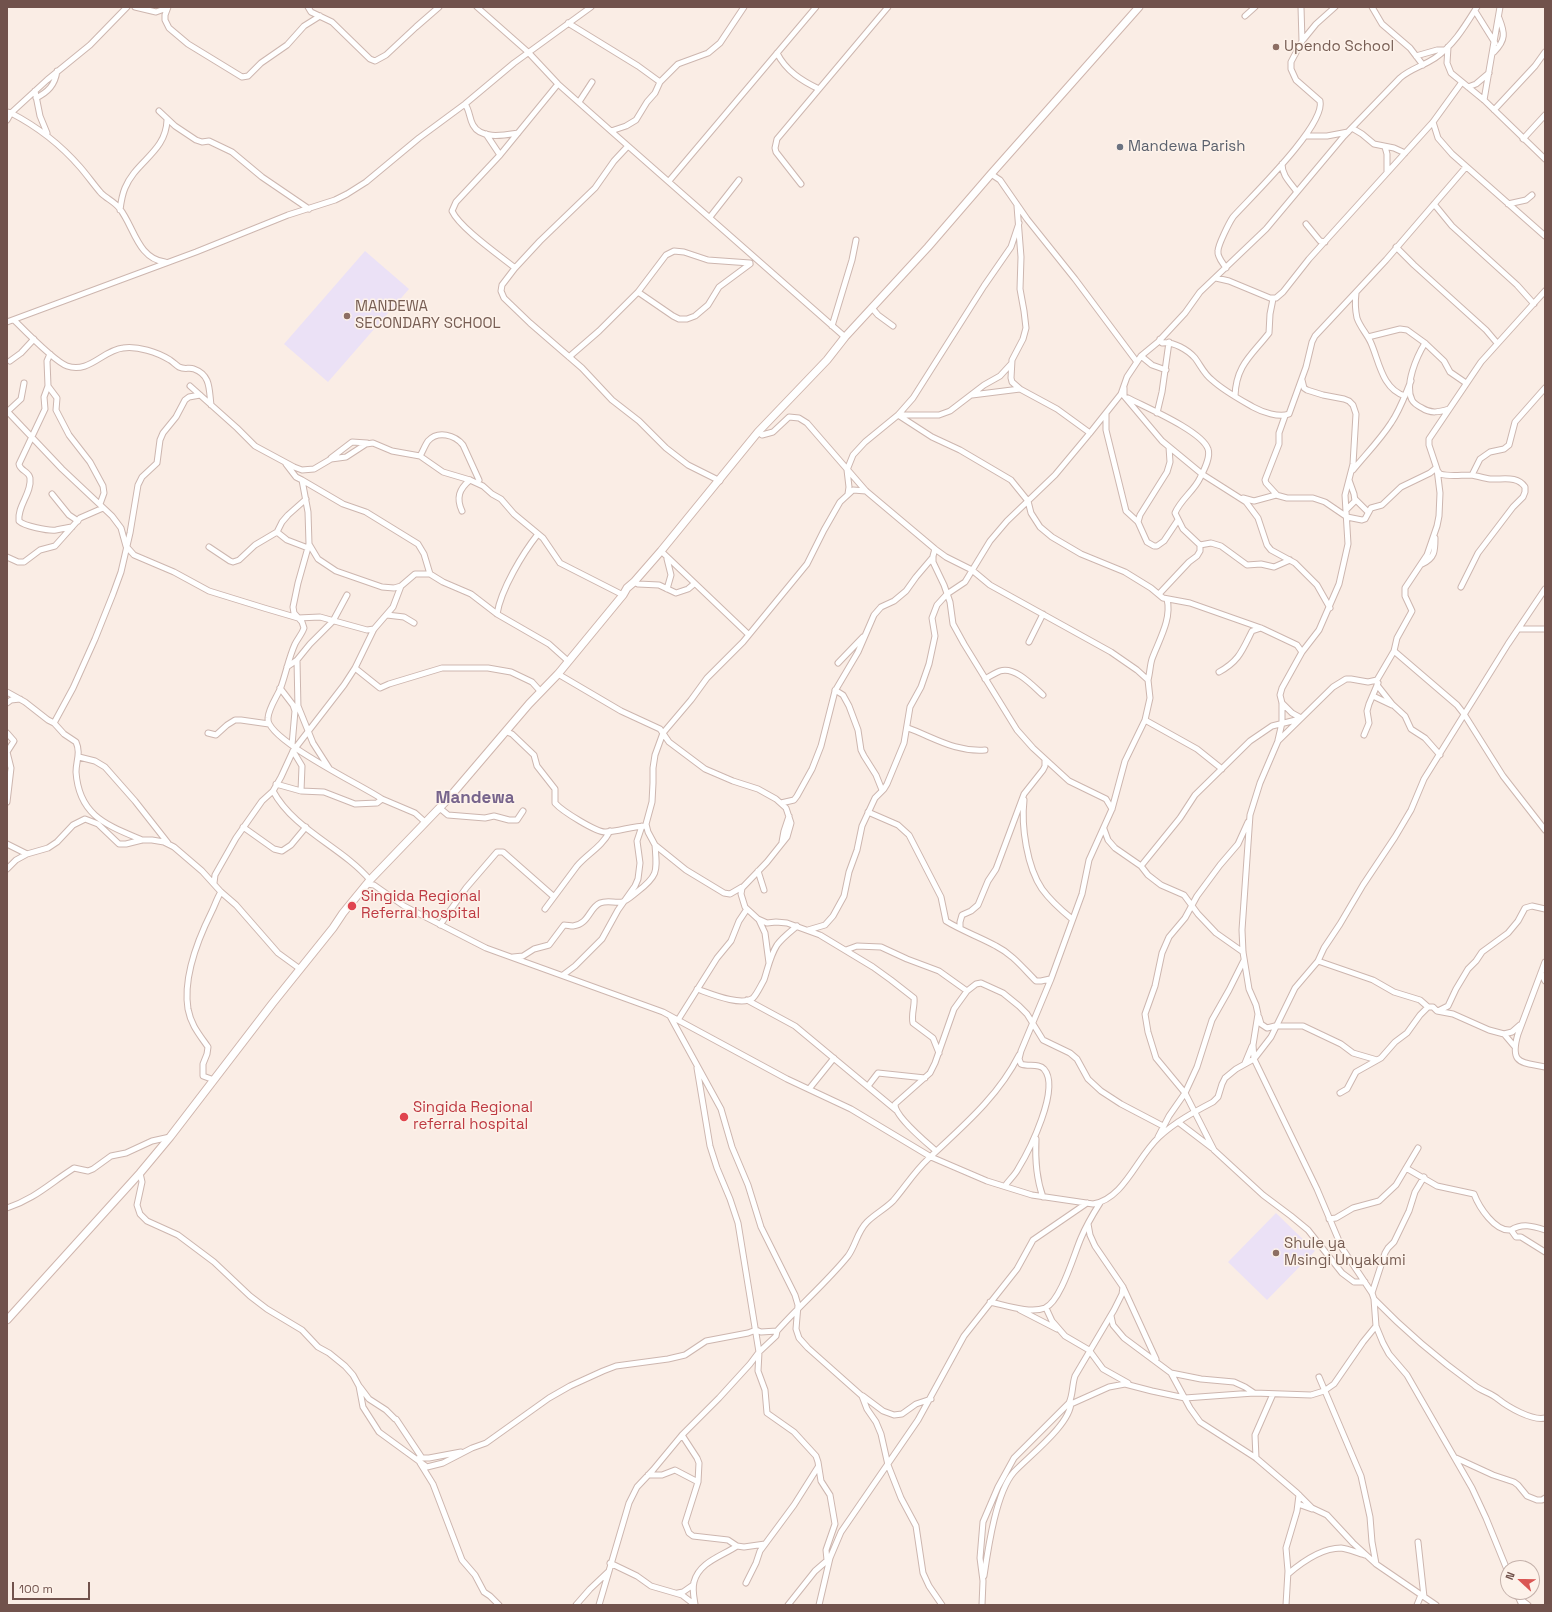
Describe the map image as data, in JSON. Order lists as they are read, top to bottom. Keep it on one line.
{"districts":["Mandewa"],"places":["Upendo School","Mandewa Parish","MANDEWA SECONDARY SCHOOL","Singida Regional Referral hospital","Singida Regional referral hospital","Shule ya Msingi Unyakumi"],"scale_bar":"100 m","north":"left"}
